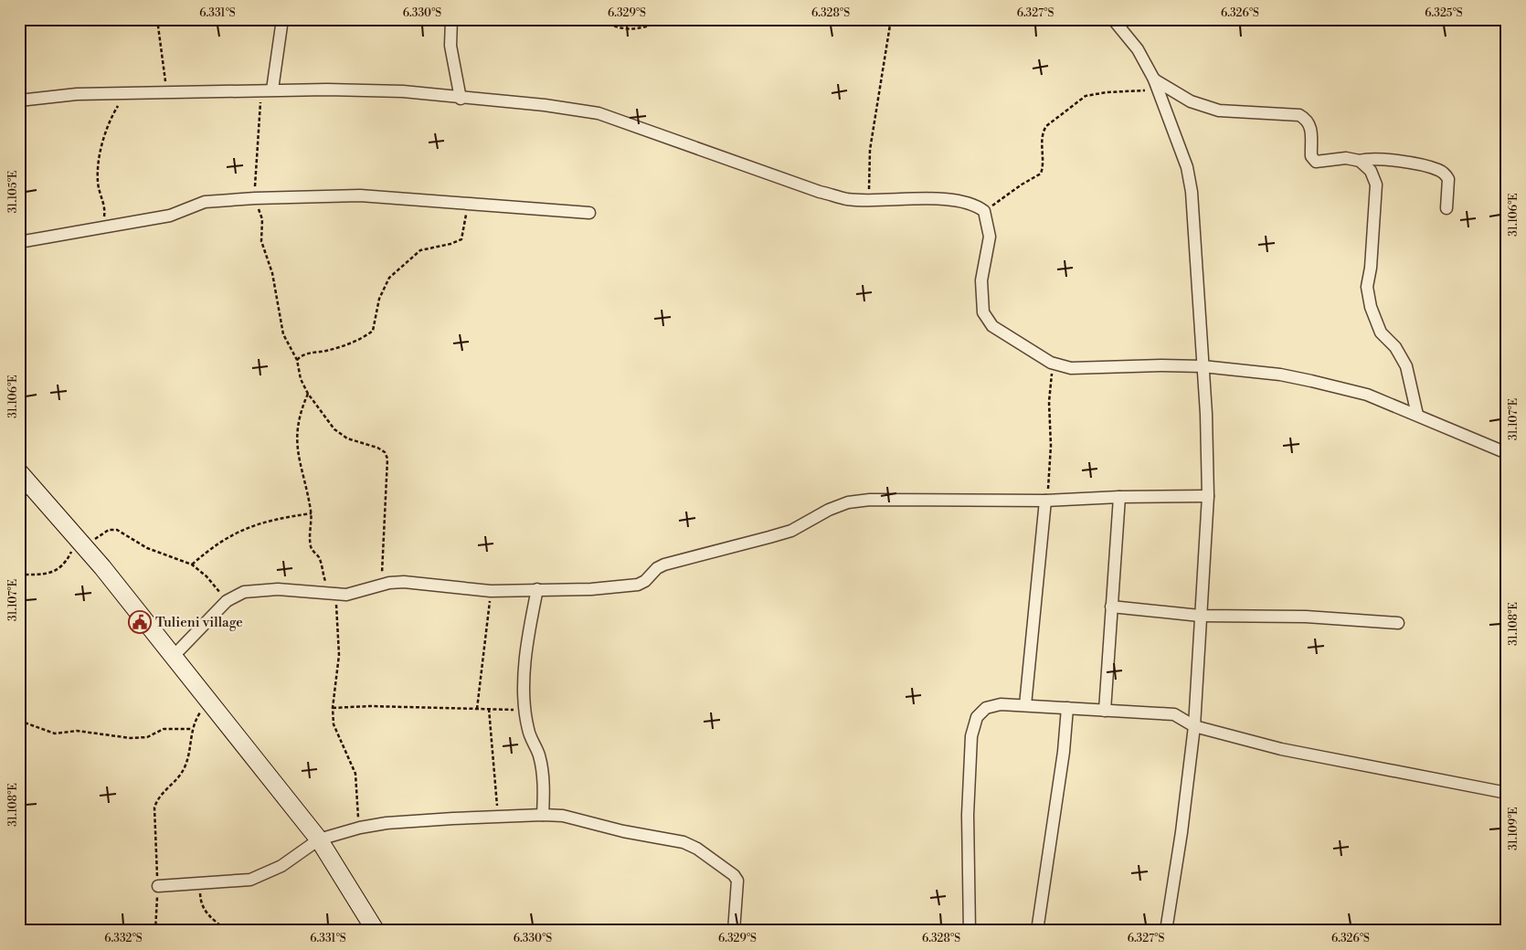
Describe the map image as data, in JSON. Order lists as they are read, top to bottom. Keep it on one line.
{"places":{"public building":["Tulieni village"]},"coordinates":["6.331°S","6.330°S","6.329°S","6.328°S","6.327°S","6.326°S","6.325°S","31.105°E","31.106°E","31.107°E","31.108°E","31.109°E","6.332°S"]}
